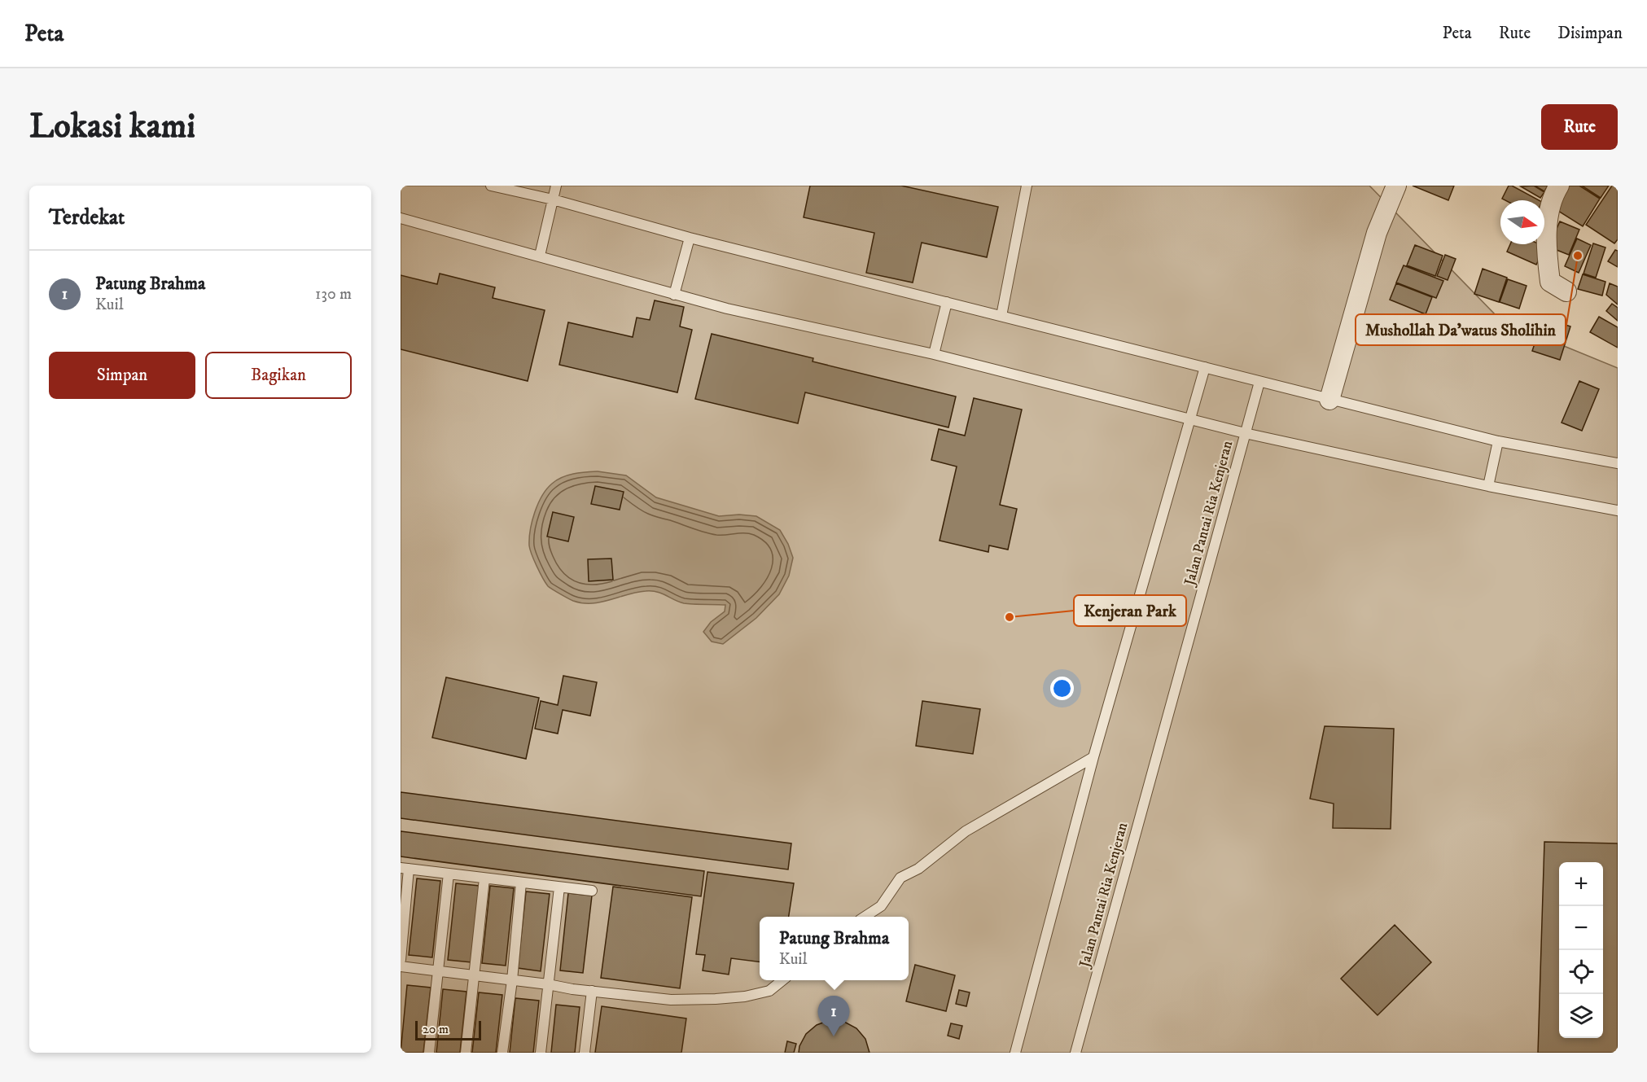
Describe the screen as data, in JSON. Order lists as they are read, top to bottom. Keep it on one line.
{"streets":{"lane":["Jalan Pantai Ria Kenjeran"]},"places":["Mushollah Da'watus Sholihin","Kenjeran Park"],"scale_bar":"20 m","north":"right","page":{"header":"Peta","nav":["Peta","Rute","Disimpan"],"buttons":["Rute",["Simpan","Bagikan"]],"title":"Lokasi kami","heading":"Terdekat","list":[{"mark":"1","name":"Patung Brahma","note":"Kuil","value":"130 m"}],"map_buttons":["+","−"],"popup":["Patung Brahma","Kuil"],"pins":"1","scale":"20 m"}}
